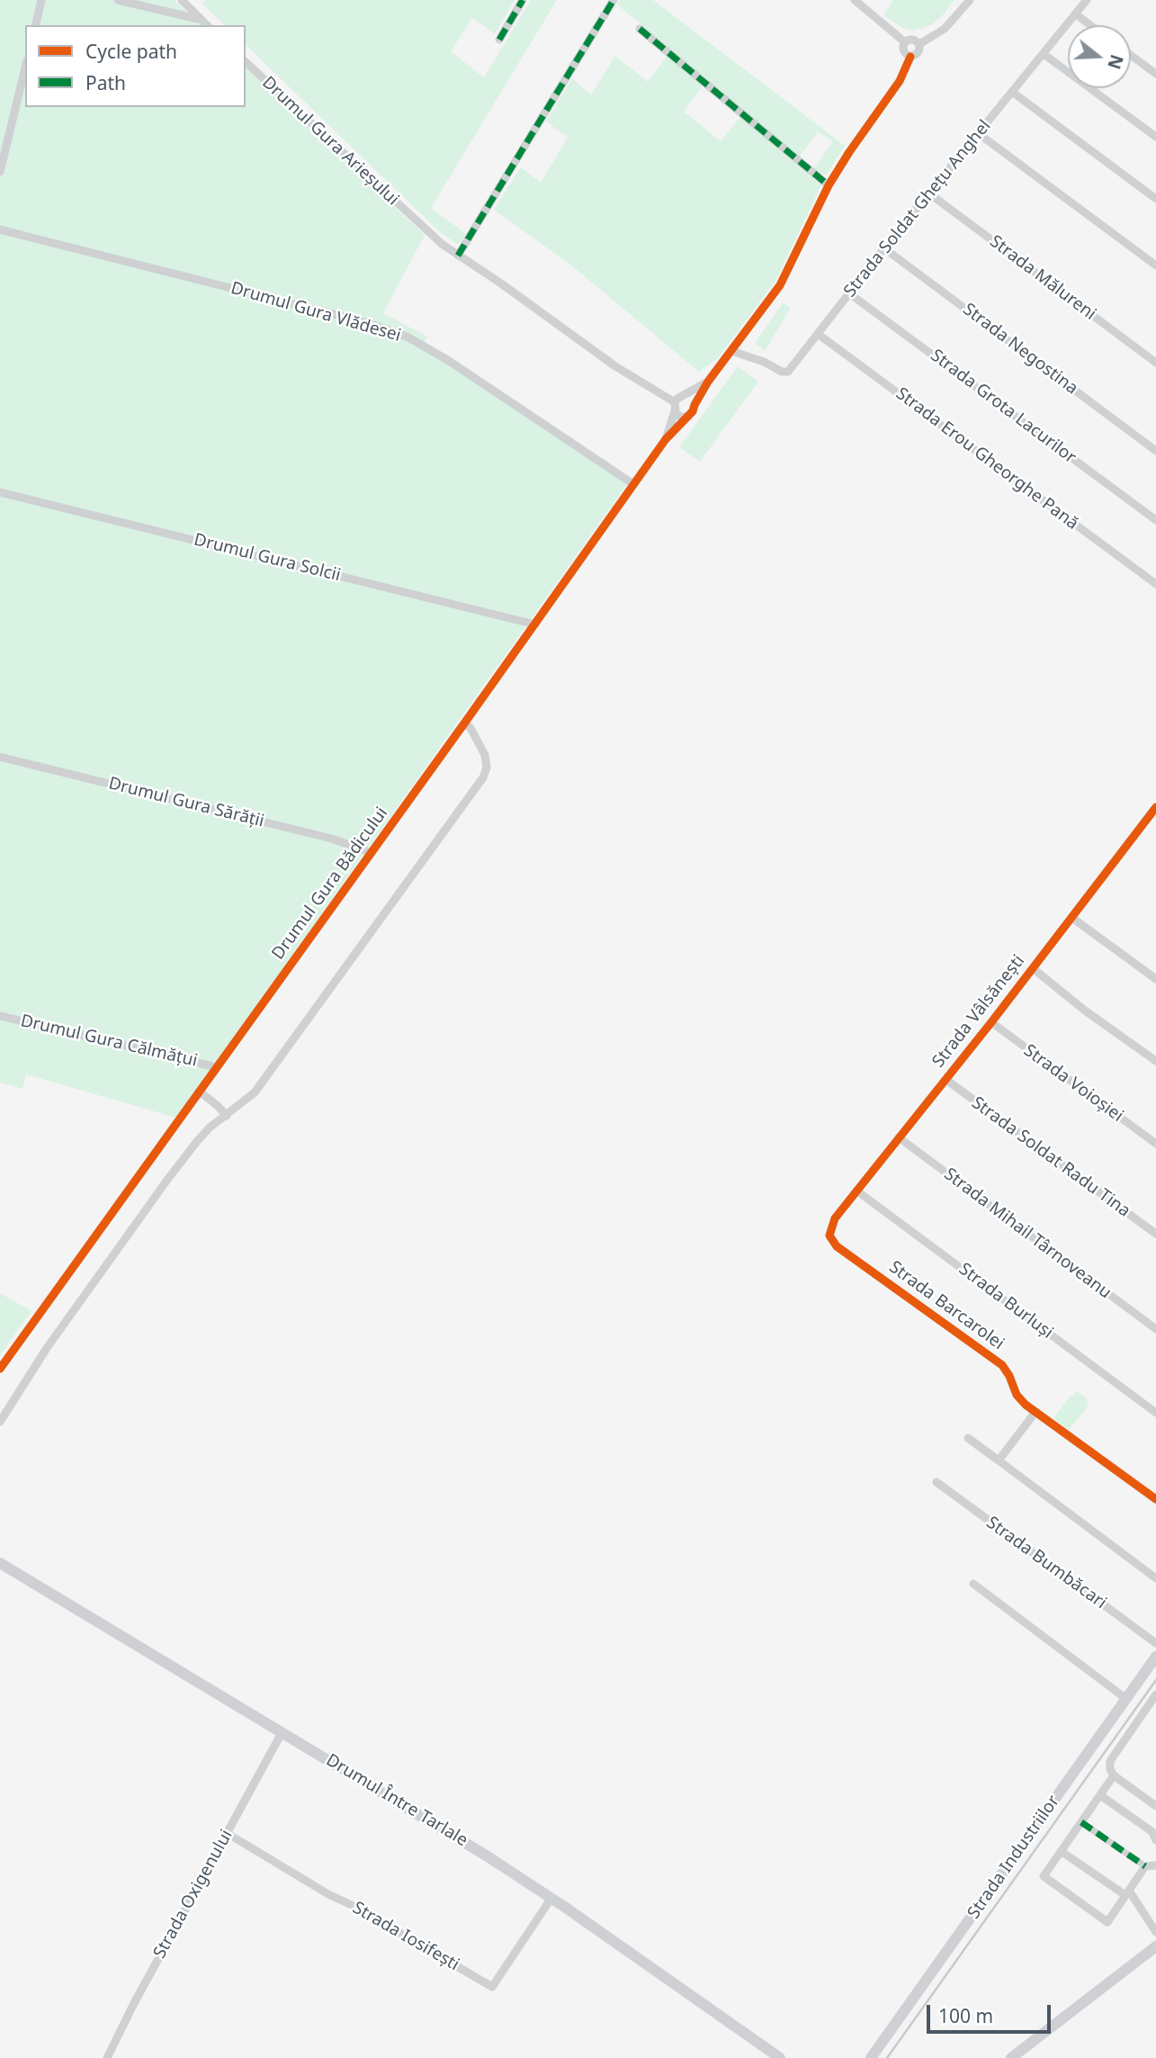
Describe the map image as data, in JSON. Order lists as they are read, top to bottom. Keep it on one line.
{"streets":{"main road":["Drumul Între Tarlale","Strada Industriilor"],"street":["Drumul Gura Arieșului","Strada Soldat Ghețu Anghel","Strada Mălureni","Drumul Gura Vlădesei","Strada Negostina","Strada Grota Lacurilor","Strada Erou Gheorghe Pană","Drumul Gura Solcii","Drumul Gura Sărății","Drumul Gura Bădicului","Strada Vâlsănești","Drumul Gura Călmățui","Strada Voioșiei","Strada Soldat Radu Tina","Strada Mihail Târnoveanu","Strada Burluși","Strada Barcarolei","Strada Bumbăcari","Strada Oxigenului","Strada Iosifești"]},"crossings":[["Strada Soldat Ghețu Anghel","Strada Mălureni"],["Strada Soldat Ghețu Anghel","Strada Negostina"],["Strada Soldat Ghețu Anghel","Strada Grota Lacurilor"],["Strada Soldat Ghețu Anghel","Strada Erou Gheorghe Pană"],["Drumul Gura Vlădesei","Drumul Gura Bădicului"],["Drumul Gura Solcii","Drumul Gura Bădicului"],["Drumul Gura Sărății","Drumul Gura Bădicului"],["Drumul Gura Bădicului","Drumul Gura Călmățui"],["Strada Vâlsănești","Strada Voioșiei"],["Strada Vâlsănești","Strada Soldat Radu Tina"],["Strada Vâlsănești","Strada Mihail Târnoveanu"],["Strada Vâlsănești","Strada Burluși"],["Strada Vâlsănești","Strada Barcarolei"],["Drumul Între Tarlale","Strada Oxigenului"],["Drumul Între Tarlale","Strada Iosifești"],["Strada Oxigenului","Strada Iosifești"]],"legend":["Cycle path","Path"],"scale_bar":"100 m","north":"right"}
